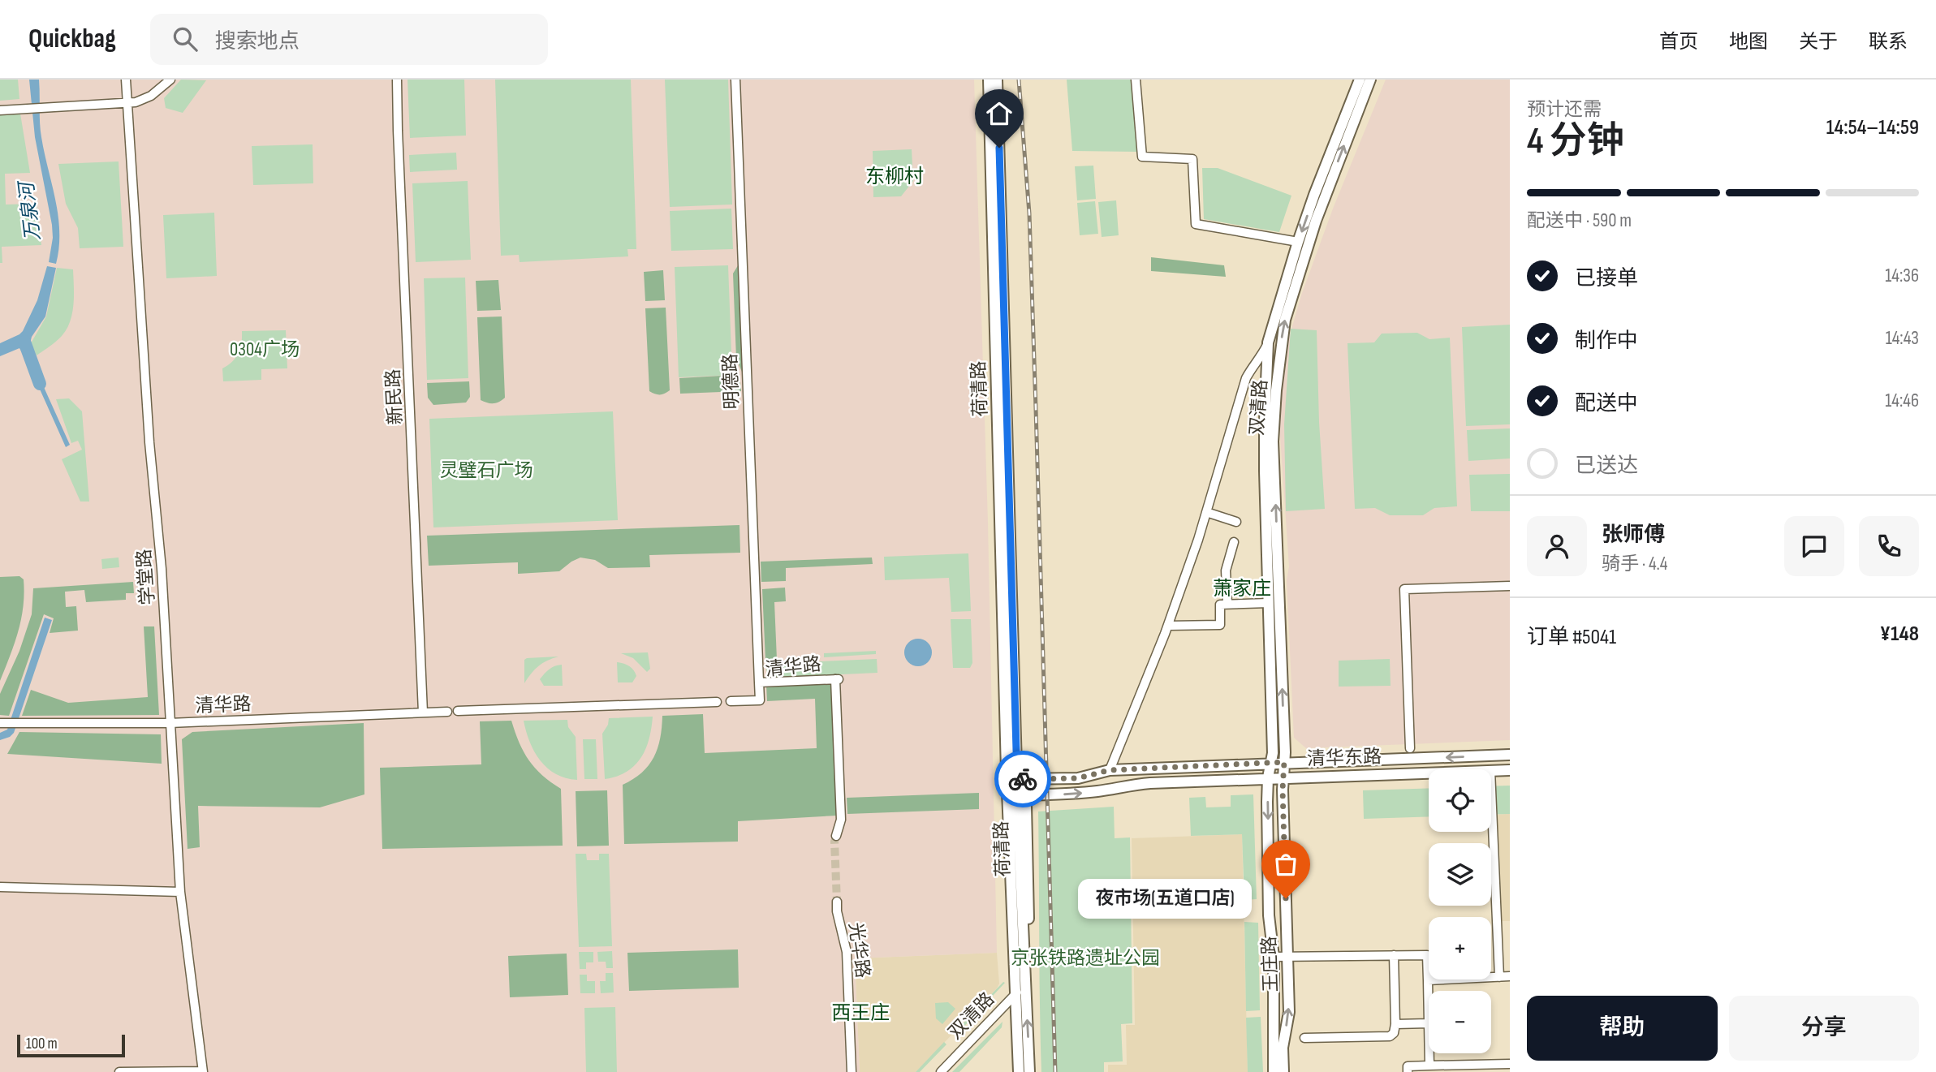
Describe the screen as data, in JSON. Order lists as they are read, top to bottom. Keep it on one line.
{"streets":{"main road":["荷清路","双清路","清华东路","王庄路"],"street":["明德路","新民路","学堂路","清华路","光华路"]},"crossings":[["明德路","清华路"],["荷清路","双清路"],["荷清路","清华东路"],["新民路","清华路"],["双清路","清华东路"],["双清路","王庄路"],["学堂路","清华路"],["清华东路","王庄路"]],"districts":["东柳村","萧家庄","西王庄"],"water":["万泉河"],"parks":["0304广场","灵璧石广场","京张铁路遗址公园"],"places":["夜市场(五道口店)"],"scale_bar":"100 m","page":{"header":"Quickbag","search":"搜索地点","nav":["首页","地图","关于","联系"],"heading":["4 分钟","预计还需","14:54–14:59"],"panel":["张师傅","骑手 · 4.4","订单 #5041","¥148"],"bar":"配送中 · 590 m","list":[["已接单","14:36"],["制作中","14:43"],["配送中","14:46"],"已送达"],"map_buttons":["+","−"],"bubble":"夜市场(五道口店)","buttons":["帮助","分享"],"scale":"100 m"}}
